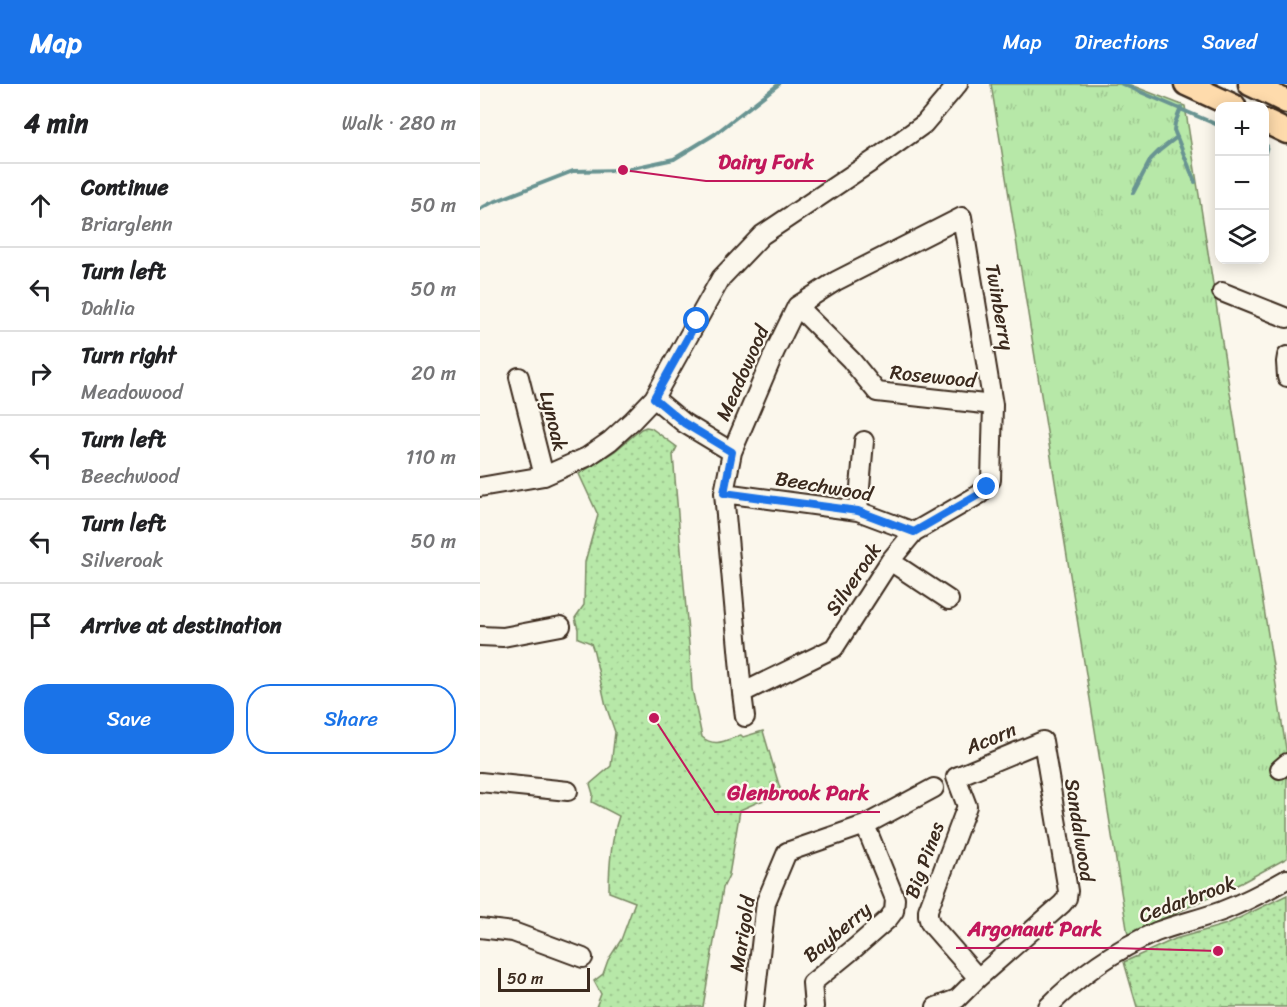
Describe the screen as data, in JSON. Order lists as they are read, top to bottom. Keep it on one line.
{"streets":{"street":["Twinberry","Meadowood","Rosewood","Lynoak","Beechwood","Silveroak","Acorn","Sandalwood","Big Pines","Cedarbrook","Bayberry","Marigold"]},"crossings":[["Twinberry","Meadowood"],["Twinberry","Rosewood"],["Twinberry","Silveroak"],["Meadowood","Rosewood"],["Meadowood","Beechwood"],["Meadowood","Silveroak"],["Rosewood","Silveroak"],["Beechwood","Silveroak"],["Acorn","Sandalwood"],["Acorn","Big Pines"],["Sandalwood","Big Pines"],["Bayberry","Marigold"]],"places":["Dairy Fork","Glenbrook Park","Argonaut Park"],"scale_bar":"50 m","page":{"header":"Map","nav":["Map","Directions","Saved"],"heading":["4 min","Walk · 280 m"],"map_buttons":["+","−"],"list":[["Continue","Briarglenn","50 m"],["Turn left","Dahlia","50 m"],["Turn right","Meadowood","20 m"],["Turn left","Beechwood","110 m"],["Turn left","Silveroak","50 m"],"Arrive at destination"],"buttons":["Save","Share"],"scale":"50 m"}}
